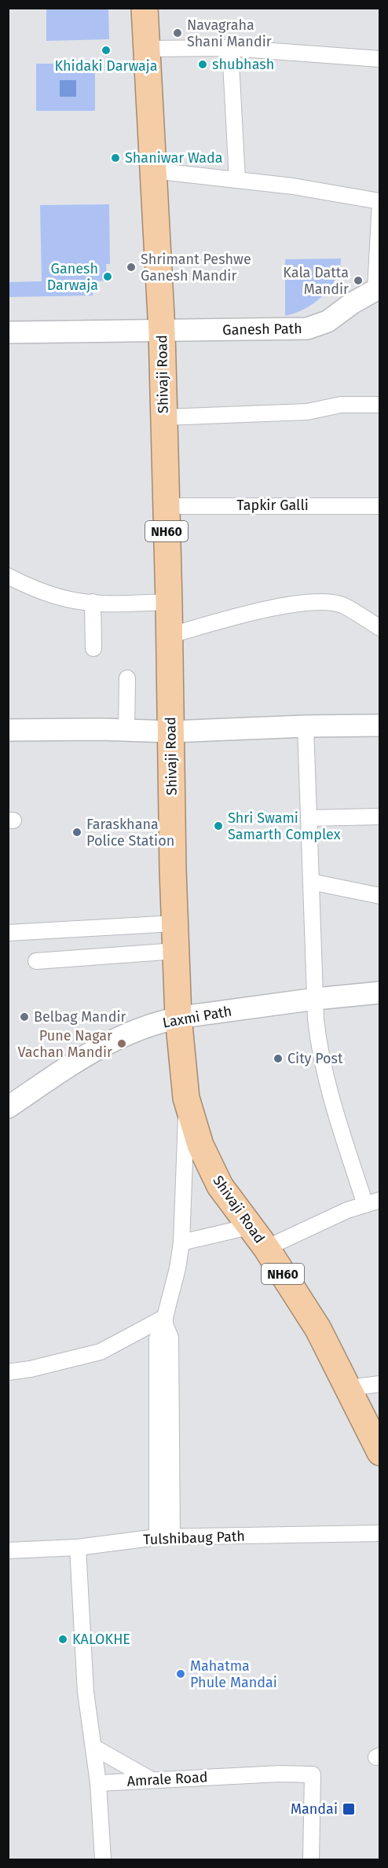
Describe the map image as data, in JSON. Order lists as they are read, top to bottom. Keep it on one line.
{"streets":{"highway":["Shivaji Road","NH60"],"street":["Ganesh Path","Tapkir Galli","Laxmi Path","Tulshibaug Path","Amrale Road"]},"crossings":[["Ganesh Path","Shivaji Road"],["Shivaji Road","Tapkir Galli"],["Shivaji Road","Laxmi Path"]],"places":{"other":["Navagraha Shani Mandir","Khidaki Darwaja","shubhash","Shaniwar Wada","Shrimant Peshwe Ganesh Mandir","Ganesh Darwaja","Kala Datta Mandir","Shri Swami Samarth Complex","Faraskhana Police Station","Belbag Mandir","Pune Nagar Vachan Mandir","City Post","KALOKHE","Mahatma Phule Mandai"],"transit":["Mandai"]}}
